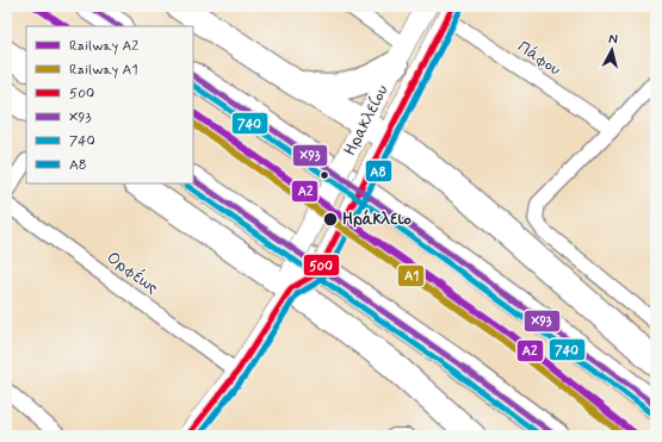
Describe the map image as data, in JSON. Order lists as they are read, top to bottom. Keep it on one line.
{"streets":{"main road":["Ηρακλείου"],"street":["Πάφου","Ορφέως"]},"crossings":[["Πάφου","Ηρακλείου"],["Ηρακλείου","Ορφέως"]],"places":["Ηράκλειο"],"lines":["rail line A2","transit line 500","transit line X93","transit line A8","transit line 740","rail line A1"],"legend":["Railway A2","Railway A1","500","X93","740","A8"],"north":"top"}
